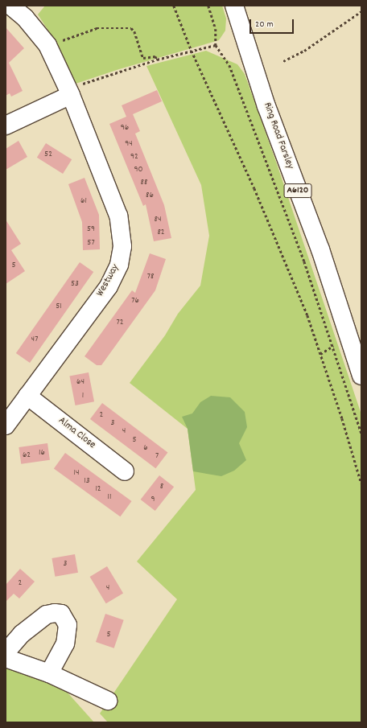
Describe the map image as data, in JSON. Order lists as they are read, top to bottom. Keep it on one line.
{"streets":{"main road":["Ring Road Farsley","A6120","Westway","Alma Close"]},"crossings":[["Westway","Alma Close"]],"house_numbers":["96","94","52","92","90","88","86","61","84","59","82","57","5","78","53","76","51","72","47","64","1","2","3","4","5","6","16","62","7","14","13","8","12","11","9","3","2","4","5"],"scale_bar":"20 m"}
